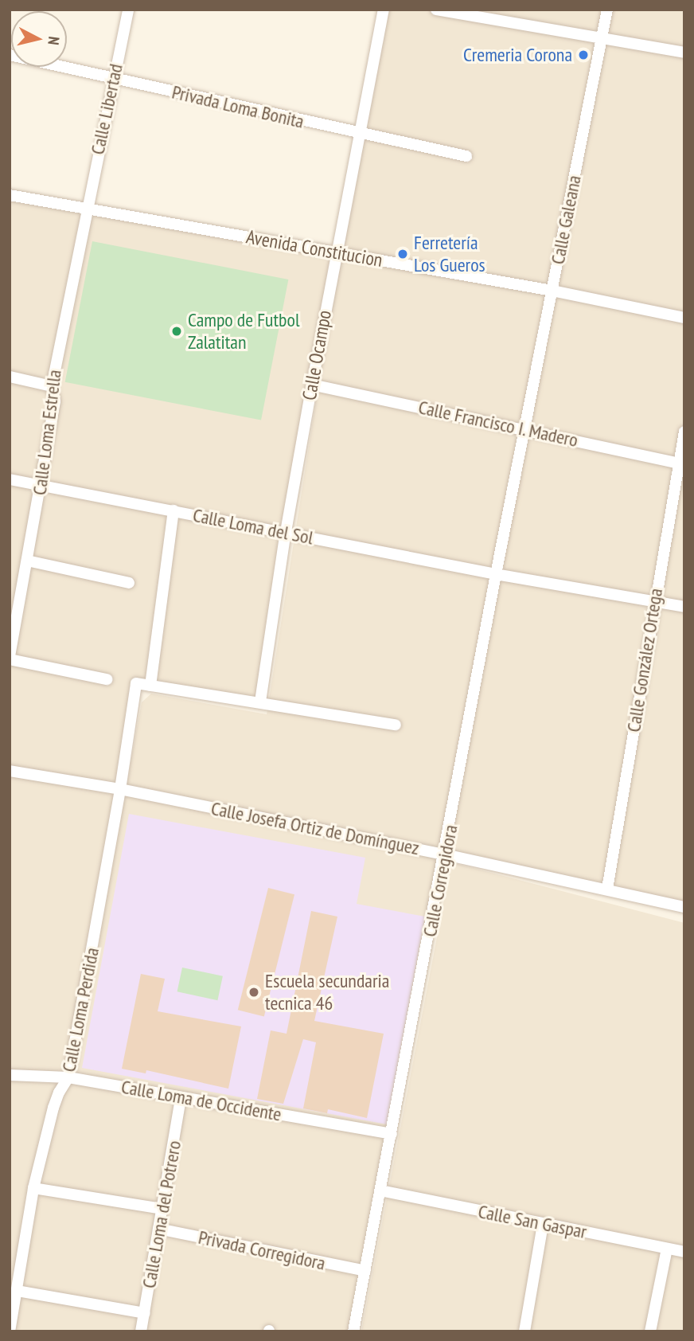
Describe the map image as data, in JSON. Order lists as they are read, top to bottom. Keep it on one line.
{"streets":{"street":["Privada Loma Bonita","Calle Libertad","Calle Galeana","Avenida Constitucion","Calle Ocampo","Calle Francisco I. Madero","Calle Loma Estrella","Calle Loma del Sol","Calle González Ortega","Calle Josefa Ortiz de Domínguez","Calle Corregidora","Calle Loma Perdida","Calle Loma de Occidente","Calle Loma del Potrero","Calle San Gaspar","Privada Corregidora"]},"crossings":[["Privada Loma Bonita","Calle Libertad"],["Privada Loma Bonita","Calle Ocampo"],["Calle Libertad","Avenida Constitucion"],["Calle Libertad","Calle Loma Estrella"],["Calle Galeana","Avenida Constitucion"],["Calle Galeana","Calle Francisco I. Madero"],["Calle Galeana","Calle Corregidora"],["Avenida Constitucion","Calle Ocampo"],["Avenida Constitucion","Calle Loma Estrella"],["Calle Ocampo","Calle Francisco I. Madero"],["Calle Ocampo","Calle Loma del Sol"],["Calle Francisco I. Madero","Calle González Ortega"],["Calle Francisco I. Madero","Calle Corregidora"],["Calle Loma Estrella","Calle Loma del Sol"],["Calle Loma del Sol","Calle González Ortega"],["Calle Loma del Sol","Calle Corregidora"],["Calle González Ortega","Calle Josefa Ortiz de Domínguez"],["Calle Josefa Ortiz de Domínguez","Calle Corregidora"],["Calle Josefa Ortiz de Domínguez","Calle Loma Perdida"],["Calle Corregidora","Calle Loma de Occidente"],["Calle Corregidora","Calle San Gaspar"],["Calle Corregidora","Privada Corregidora"],["Calle Loma Perdida","Calle Loma de Occidente"],["Calle Loma de Occidente","Calle Loma del Potrero"],["Calle Loma del Potrero","Privada Corregidora"]],"places":["Cremeria Corona","Ferretería Los Gueros","Campo de Futbol Zalatitan","Escuela secundaria tecnica 46"],"north":"right"}
